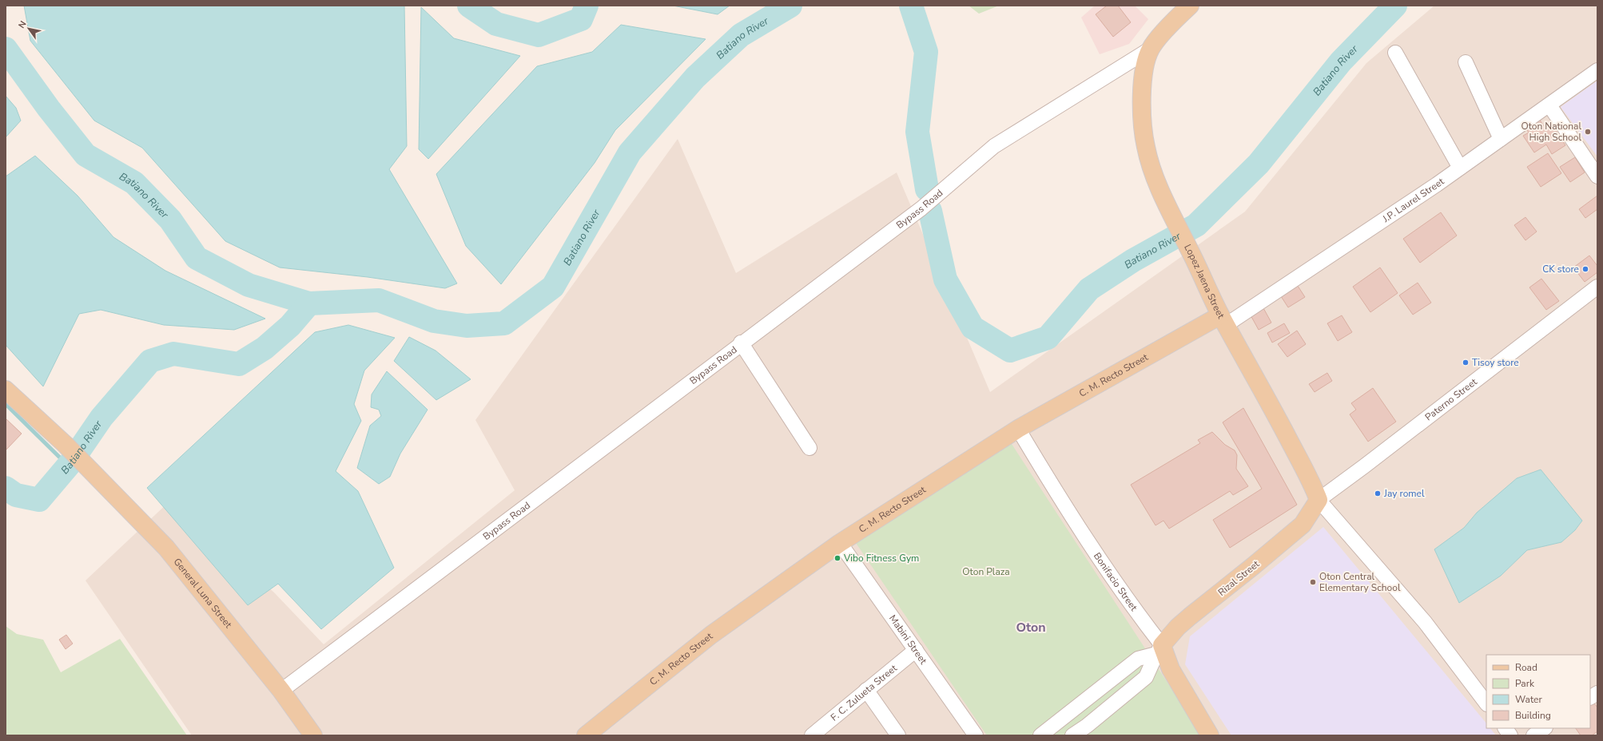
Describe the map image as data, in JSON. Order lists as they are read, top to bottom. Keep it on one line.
{"streets":{"main road":["Lopez Jaena Street","C. M. Recto Street","Rizal Street","Bonifacio Street","General Luna Street"],"street":["J.P. Laurel Street","Bypass Road","Paterno Street","Mabini Street","F. C. Zulueta Street"]},"crossings":[["J.P. Laurel Street","Lopez Jaena Street"],["J.P. Laurel Street","C. M. Recto Street"],["Bypass Road","Lopez Jaena Street"],["Bypass Road","General Luna Street"],["Lopez Jaena Street","C. M. Recto Street"],["Lopez Jaena Street","Paterno Street"],["Lopez Jaena Street","Rizal Street"],["C. M. Recto Street","Bonifacio Street"],["C. M. Recto Street","Mabini Street"],["Paterno Street","Rizal Street"],["Rizal Street","Bonifacio Street"],["Mabini Street","F. C. Zulueta Street"]],"districts":["Oton"],"water":["Batiano River"],"parks":["Oton Plaza"],"places":["Oton National High School","CK store","Tisoy store","Jay romel","Vibo Fitness Gym","Oton Central Elementary School"],"legend":["Road","Park","Water","Building"],"north":"top left"}
